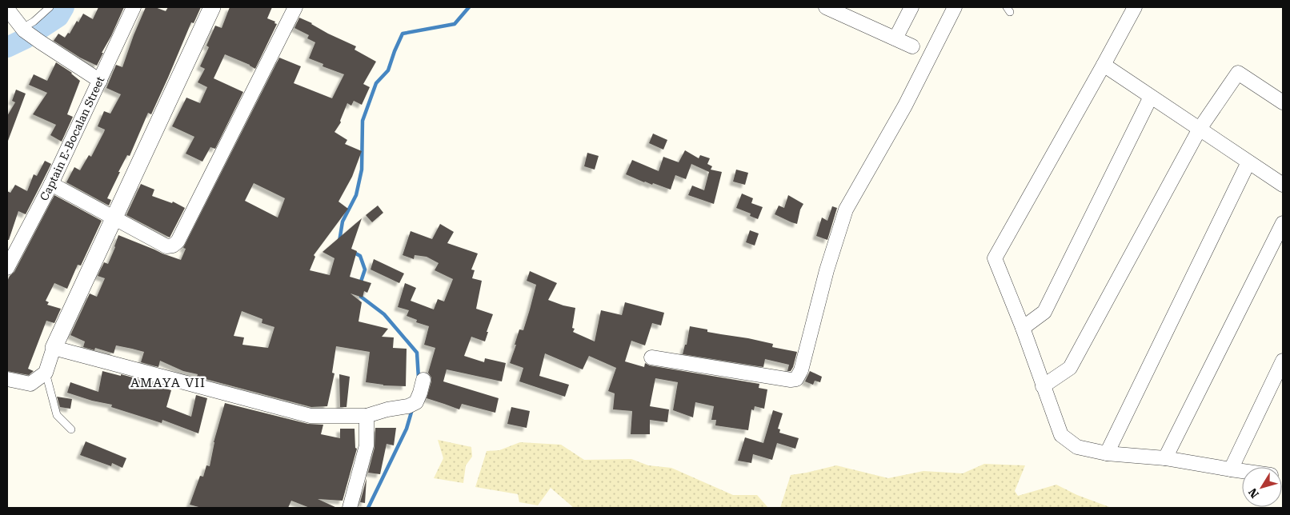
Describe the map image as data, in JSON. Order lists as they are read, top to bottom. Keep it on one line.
{"streets":{"street":["Captain E-Bocalan Street"]},"districts":["AMAYA VII"],"north":"bottom left"}
